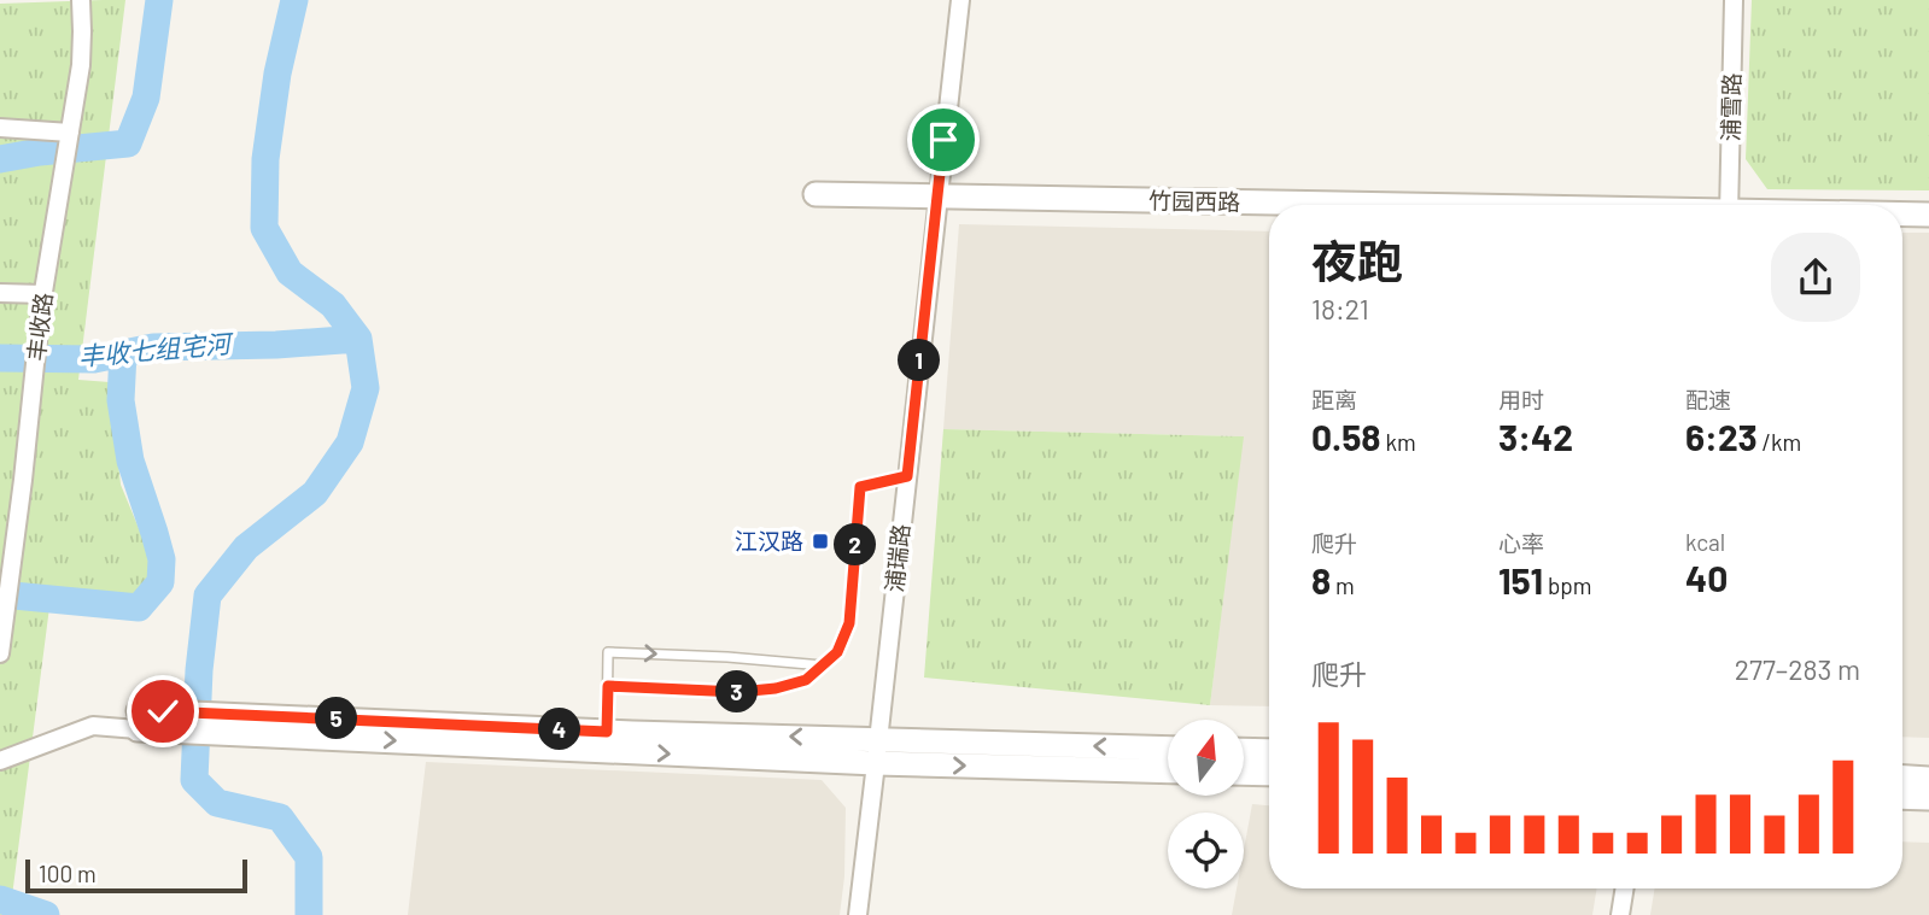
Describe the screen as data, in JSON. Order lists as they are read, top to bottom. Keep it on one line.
{"streets":{"street":["浦雪路","竹园西路","丰收路","浦瑞路"]},"crossings":[["竹园西路","浦瑞路"]],"water":["丰收七组宅河"],"places":{"transit":["江汉路"]},"scale_bar":"100 m","north":"top","page":{"heading":["夜跑","18:21"],"pins":["1","2","3","5","4"],"stats":[["距离","0.58 km"],["用时","3:42"],["配速","6:23 /km"],["爬升","8 m"],["心率","151 bpm"],["kcal","40"]],"chart":["爬升","277–283 m"],"scale":"100 m"}}
